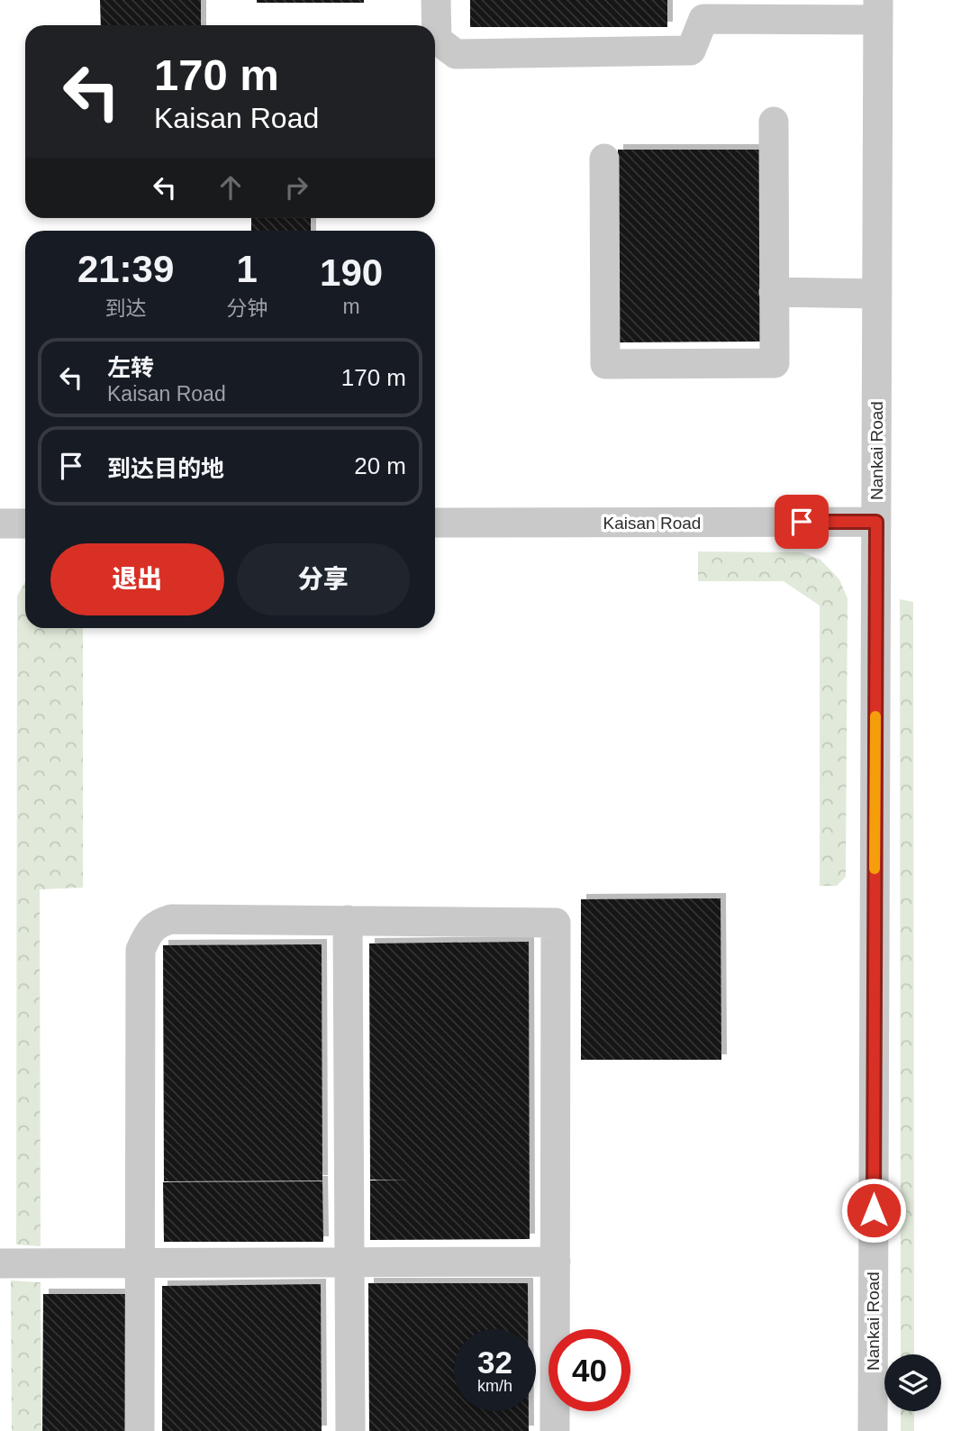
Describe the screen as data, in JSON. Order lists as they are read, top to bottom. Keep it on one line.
{"streets":{"street":["Nankai Road","Kaisan Road"]},"crossings":[["Nankai Road","Kaisan Road"]],"page":{"turn":["170 m","Kaisan Road"],"eta":["21:39","到达","1","分钟","190","m"],"list":[{"name":"左转","note":"Kaisan Road","value":"170 m"},{"name":"到达目的地","value":"20 m"}],"buttons":["退出","分享"],"speed":"32 km/h","limit":"40"}}
